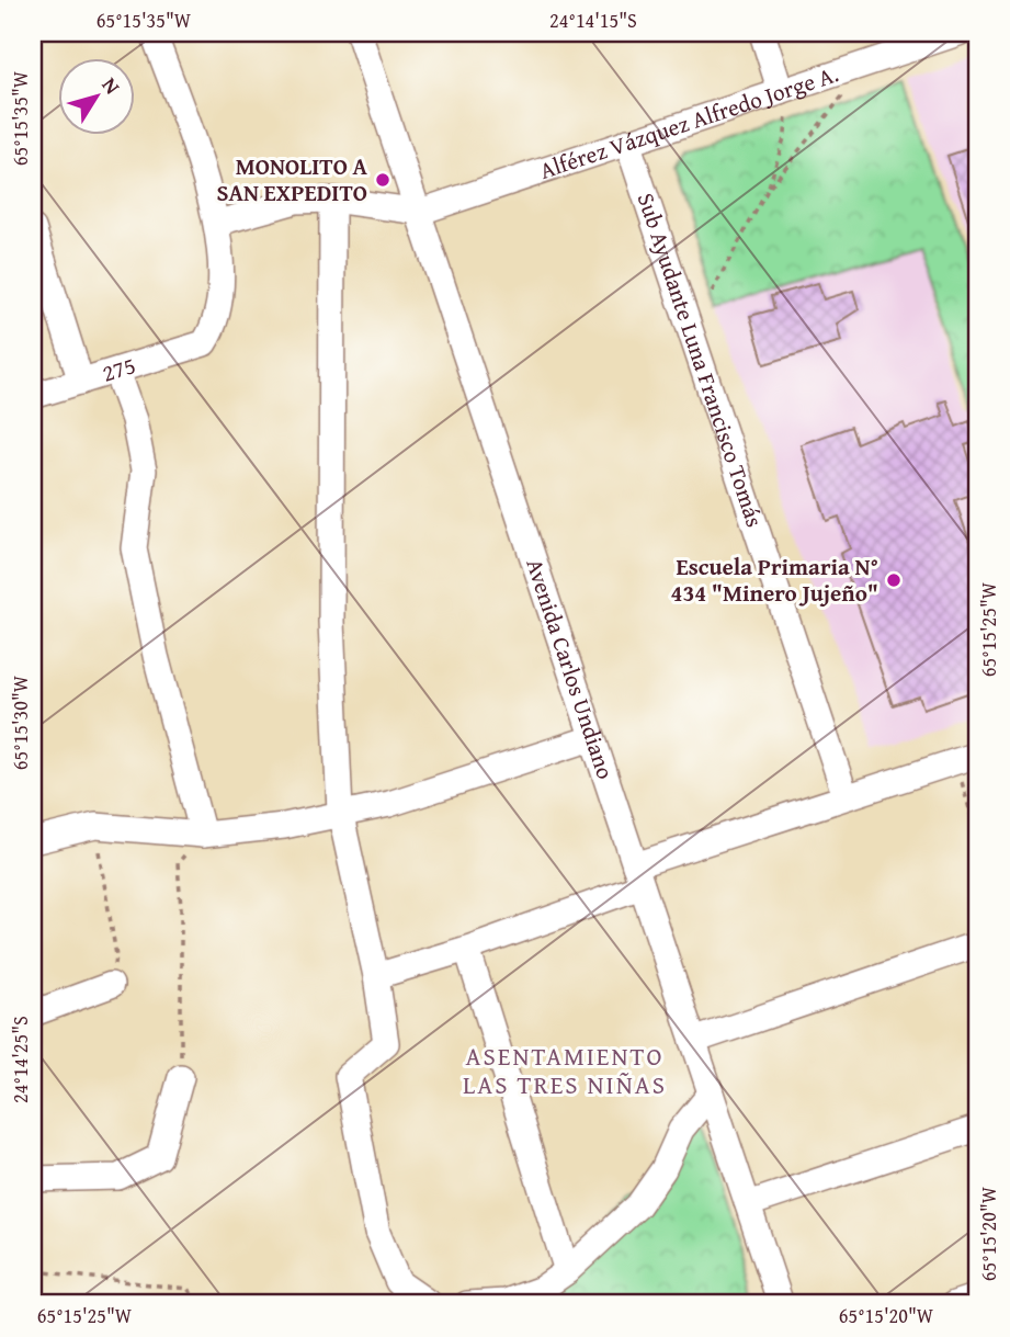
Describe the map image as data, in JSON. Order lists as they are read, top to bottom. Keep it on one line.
{"streets":{"street":["Alférez Vázquez Alfredo Jorge A.","Sub Ayudante Luna Francisco Tomás","275","Avenida Carlos Undiano"]},"crossings":[["Alférez Vázquez Alfredo Jorge A.","Sub Ayudante Luna Francisco Tomás"],["Alférez Vázquez Alfredo Jorge A.","Avenida Carlos Undiano"]],"districts":["ASENTAMIENTO LAS TRES NIÑAS"],"places":["MONOLITO A SAN EXPEDITO","Escuela Primaria N° 434 \"Minero Jujeño\""],"north":"top right","coordinates":["65°15'35\"W","24°14'15\"S","65°15'25\"W","65°15'30\"W","24°14'25\"S","65°15'20\"W"]}
